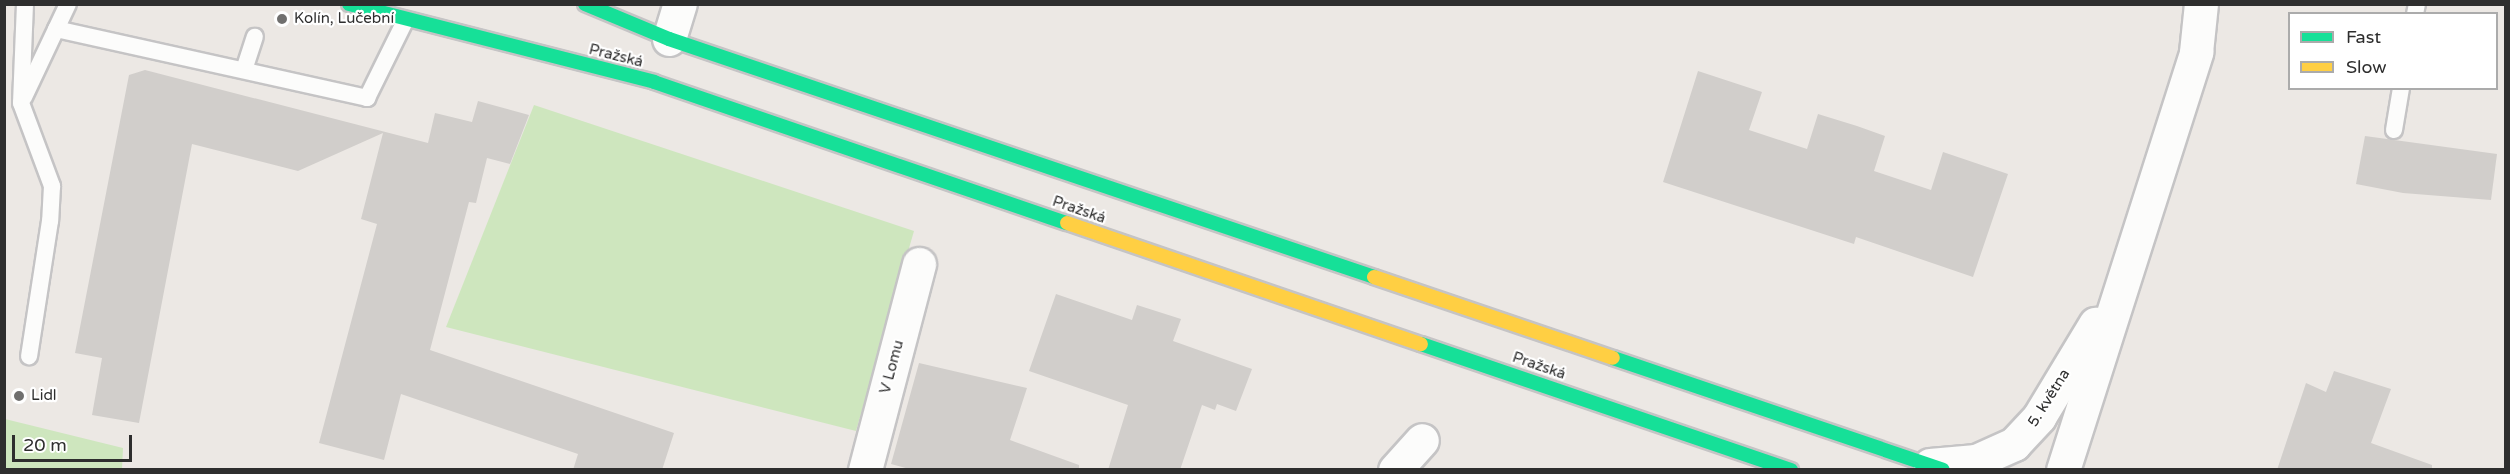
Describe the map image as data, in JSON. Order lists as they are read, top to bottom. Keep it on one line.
{"streets":{"street":["Pražská","V Lomu","5. května"]},"crossings":[["Pražská","5. května"]],"places":["Kolín, Lučební","Lidl"],"legend":["Fast","Slow"],"scale_bar":"20 m"}
